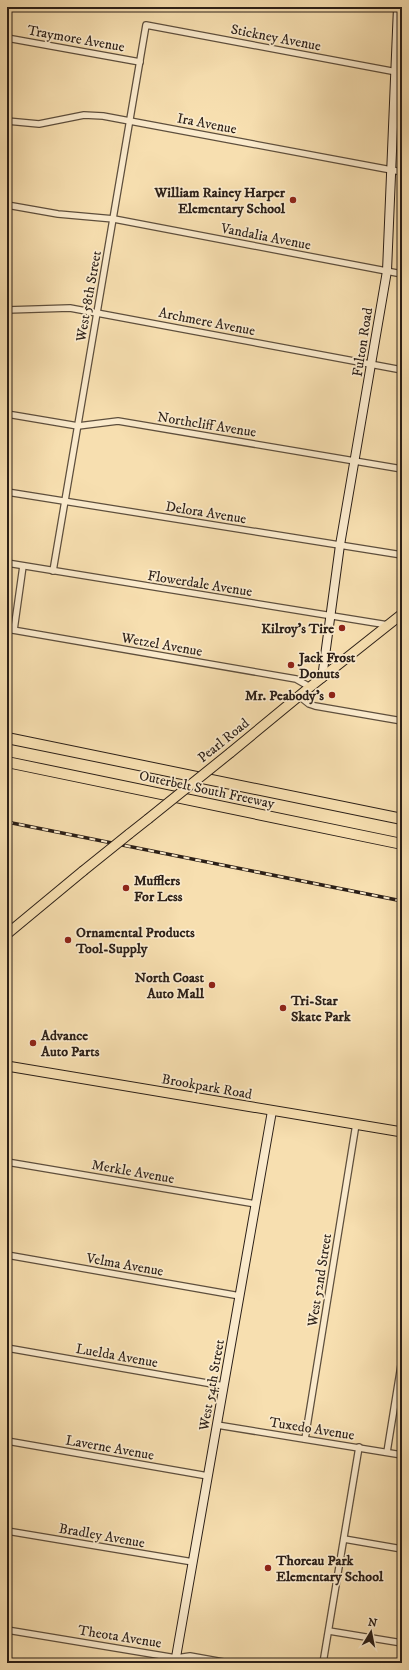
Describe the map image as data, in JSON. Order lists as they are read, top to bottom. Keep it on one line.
{"streets":{"highway":["Outerbelt South Freeway"],"main road":["Fulton Road","Pearl Road","Brookpark Road","West 54th Street"],"street":["Stickney Avenue","Traymore Avenue","Ira Avenue","Vandalia Avenue","West 58th Street","Archmere Avenue","Northcliff Avenue","Delora Avenue","Flowerdale Avenue","Wetzel Avenue","Merkle Avenue","Velma Avenue","West 52nd Street","Luelda Avenue","Tuxedo Avenue","Laverne Avenue","Bradley Avenue","Theota Avenue"]},"crossings":[["Stickney Avenue","West 58th Street"],["Stickney Avenue","Fulton Road"],["Traymore Avenue","West 58th Street"],["Ira Avenue","West 58th Street"],["Ira Avenue","Fulton Road"],["Vandalia Avenue","West 58th Street"],["Vandalia Avenue","Fulton Road"],["West 58th Street","Archmere Avenue"],["West 58th Street","Northcliff Avenue"],["West 58th Street","Delora Avenue"],["West 58th Street","Flowerdale Avenue"],["Archmere Avenue","Fulton Road"],["Fulton Road","Northcliff Avenue"],["Fulton Road","Delora Avenue"],["Fulton Road","Flowerdale Avenue"],["Fulton Road","Pearl Road"],["Flowerdale Avenue","Pearl Road"],["Wetzel Avenue","Pearl Road"],["Brookpark Road","West 52nd Street"],["Brookpark Road","West 54th Street"],["Merkle Avenue","West 54th Street"],["Velma Avenue","West 54th Street"],["West 52nd Street","Tuxedo Avenue"],["Luelda Avenue","West 54th Street"],["West 54th Street","Tuxedo Avenue"],["West 54th Street","Laverne Avenue"],["West 54th Street","Bradley Avenue"],["West 54th Street","Theota Avenue"]],"places":["William Rainey Harper Elementary School","Kilroy's Tire","Jack Frost Donuts","Mr. Peabody's","Mufflers For Less","Ornamental Products Tool-Supply","North Coast Auto Mall","Tri-Star Skate Park","Advance Auto Parts","Thoreau Park Elementary School"],"north":"top"}
